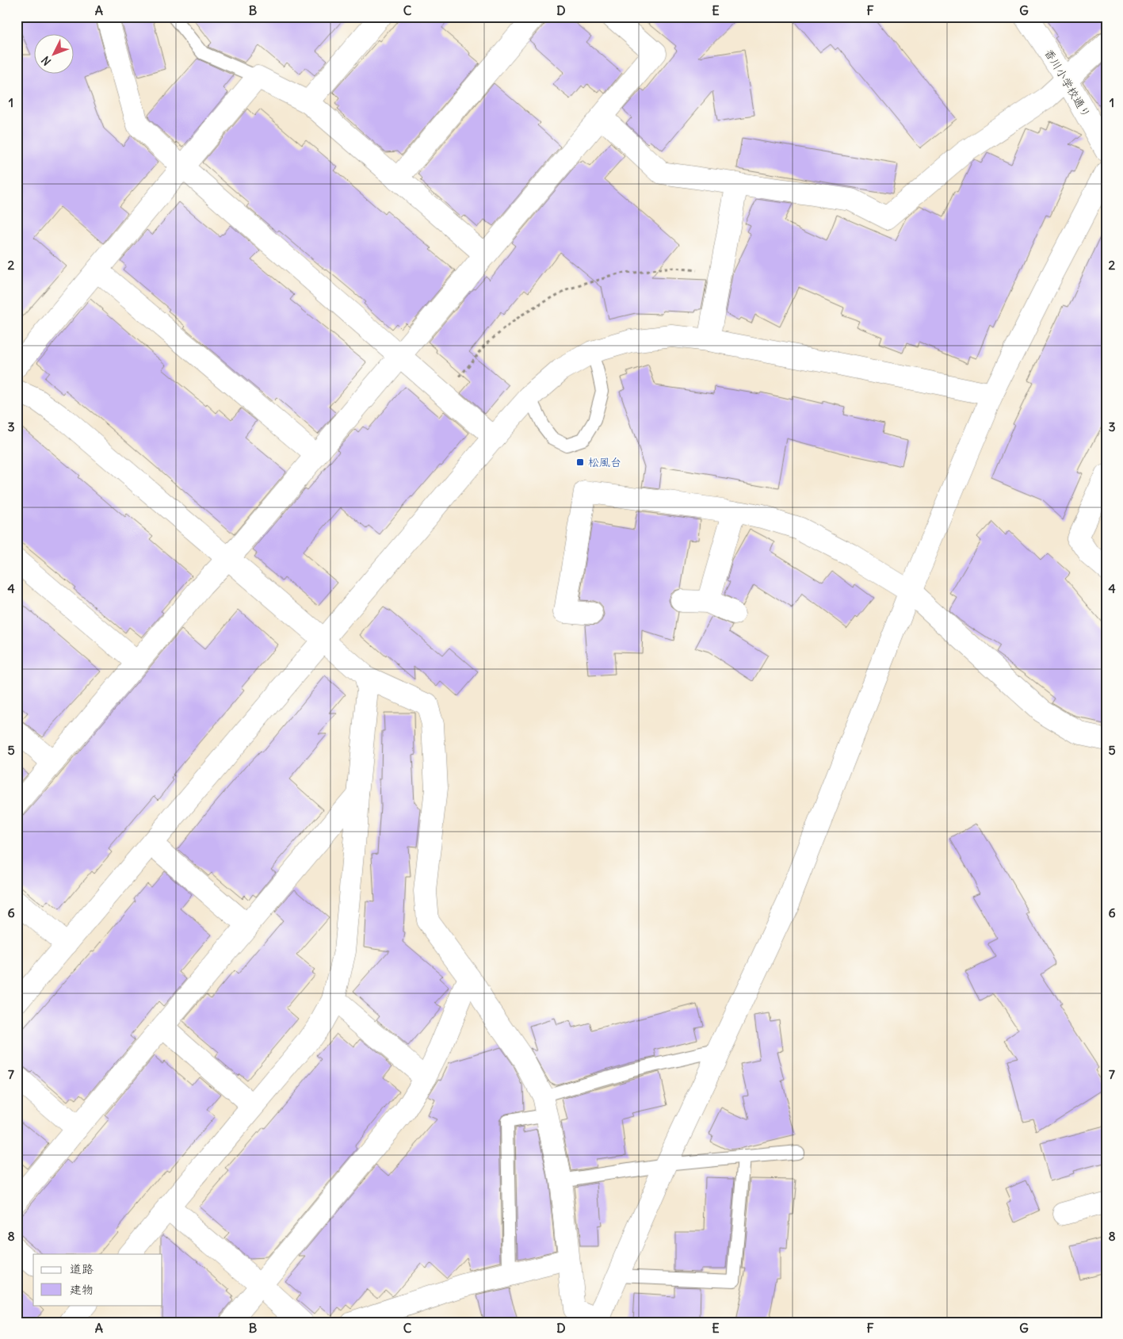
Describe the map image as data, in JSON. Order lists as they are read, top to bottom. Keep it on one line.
{"streets":{"street":["香川小学校通り"]},"places":{"transit":["松風台"]},"legend":["道路","建物"],"north":"bottom left","grid":{"columns":["A","B","C","D","E","F","G"],"rows":["1","2","3","4","5","6","7","8"]}}
